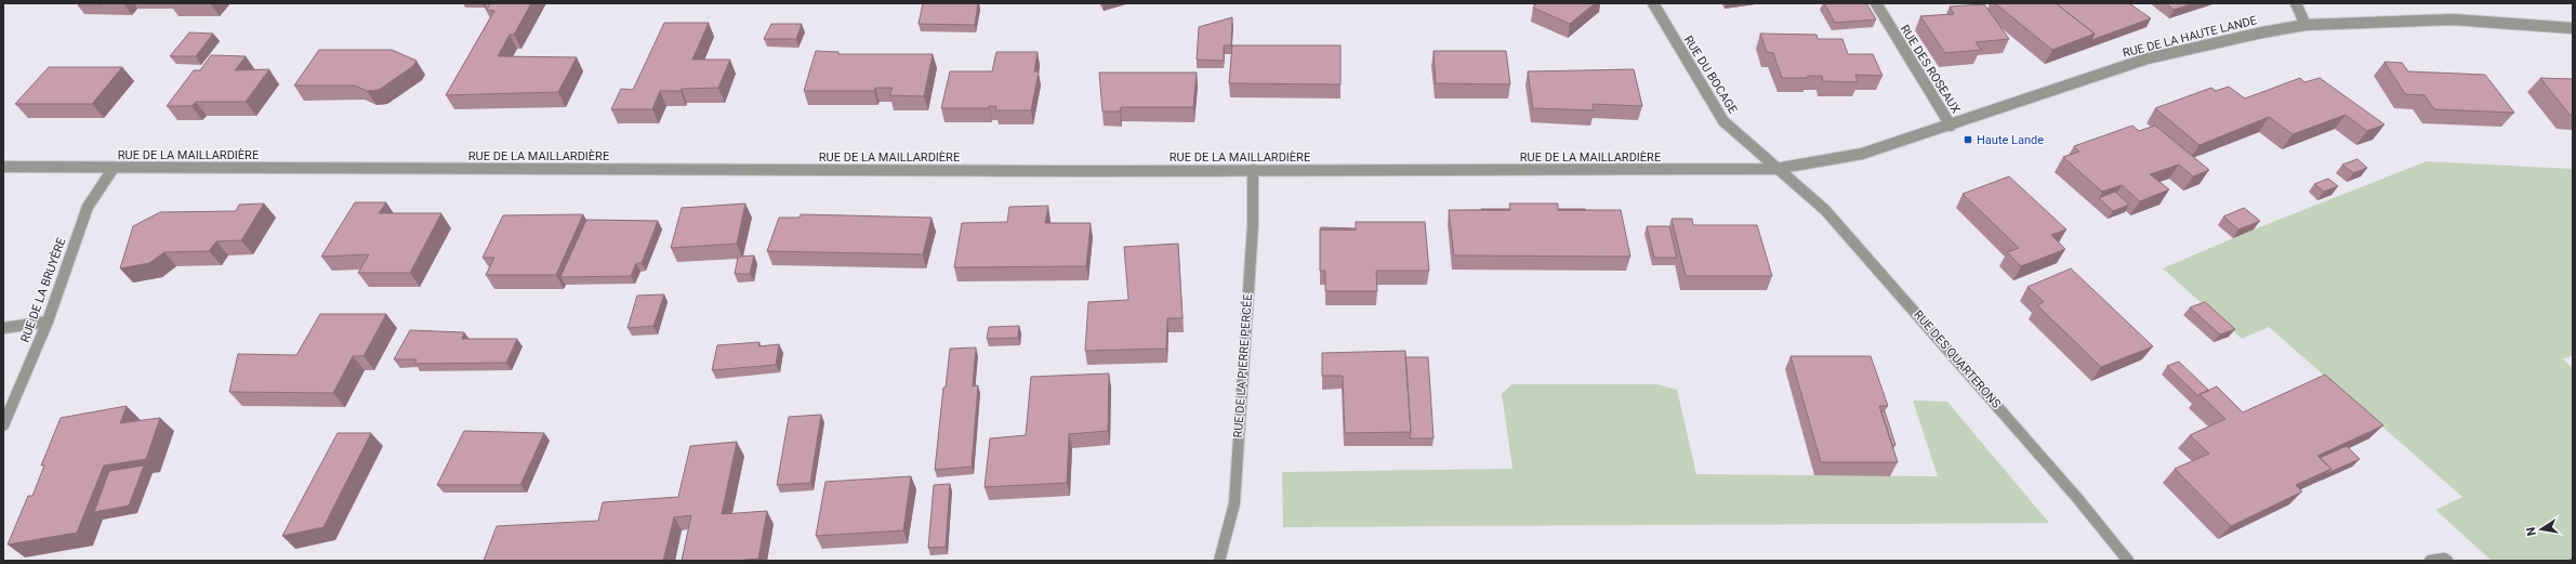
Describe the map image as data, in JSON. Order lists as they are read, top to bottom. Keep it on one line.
{"streets":{"street":["RUE DE LA HAUTE LANDE","RUE DES ROSEAUX","RUE DU BOCAGE","RUE DE LA MAILLARDIÈRE","RUE DE LA BRUYÈRE","RUE DES QUARTERONS","RUE DE LA PIERRE PERCÉE"]},"crossings":[["RUE DE LA HAUTE LANDE","RUE DES ROSEAUX"],["RUE DE LA HAUTE LANDE","RUE DU BOCAGE"],["RUE DE LA HAUTE LANDE","RUE DE LA MAILLARDIÈRE"],["RUE DE LA HAUTE LANDE","RUE DES QUARTERONS"],["RUE DU BOCAGE","RUE DE LA MAILLARDIÈRE"],["RUE DU BOCAGE","RUE DES QUARTERONS"],["RUE DE LA MAILLARDIÈRE","RUE DE LA BRUYÈRE"],["RUE DE LA MAILLARDIÈRE","RUE DES QUARTERONS"],["RUE DE LA MAILLARDIÈRE","RUE DE LA PIERRE PERCÉE"]],"places":{"transit":["Haute Lande"]},"north":"left"}
